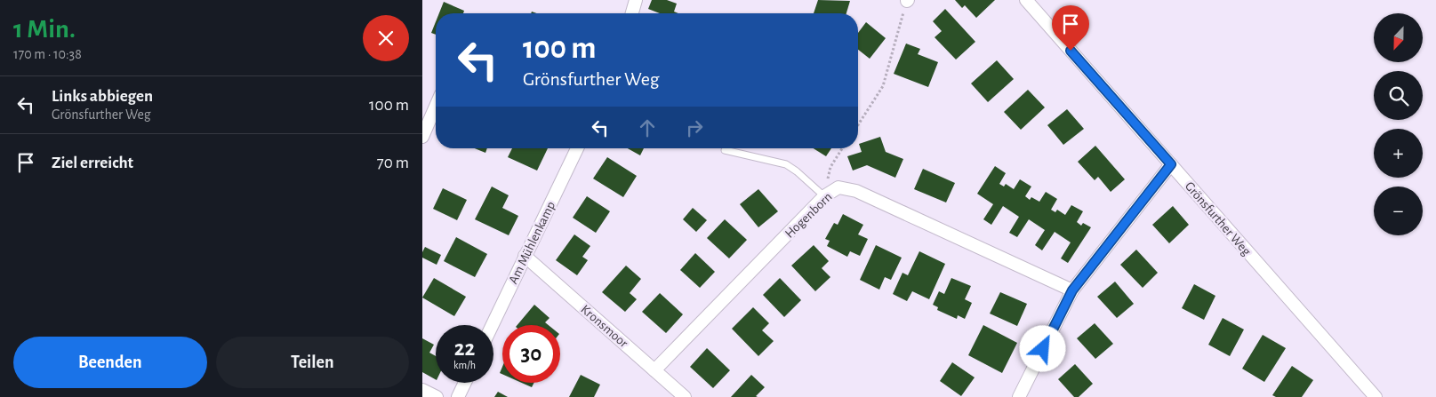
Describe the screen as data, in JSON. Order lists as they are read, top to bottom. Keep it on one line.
{"streets":{"street":["Hogenborn","Grönsfurther Weg","Am Mühlenkamp","Kronsmoor"]},"crossings":[["Hogenborn","Kronsmoor"],["Am Mühlenkamp","Kronsmoor"]],"north":"bottom","page":{"heading":["1 Min.","170 m · 10:38"],"map_buttons":["+","−"],"turn":["100 m","Grönsfurther Weg"],"list":[{"name":"Links abbiegen","note":"Grönsfurther Weg","value":"100 m"},{"name":"Ziel erreicht","value":"70 m"}],"speed":"22 km/h","limit":"30","buttons":["Beenden","Teilen"]}}
